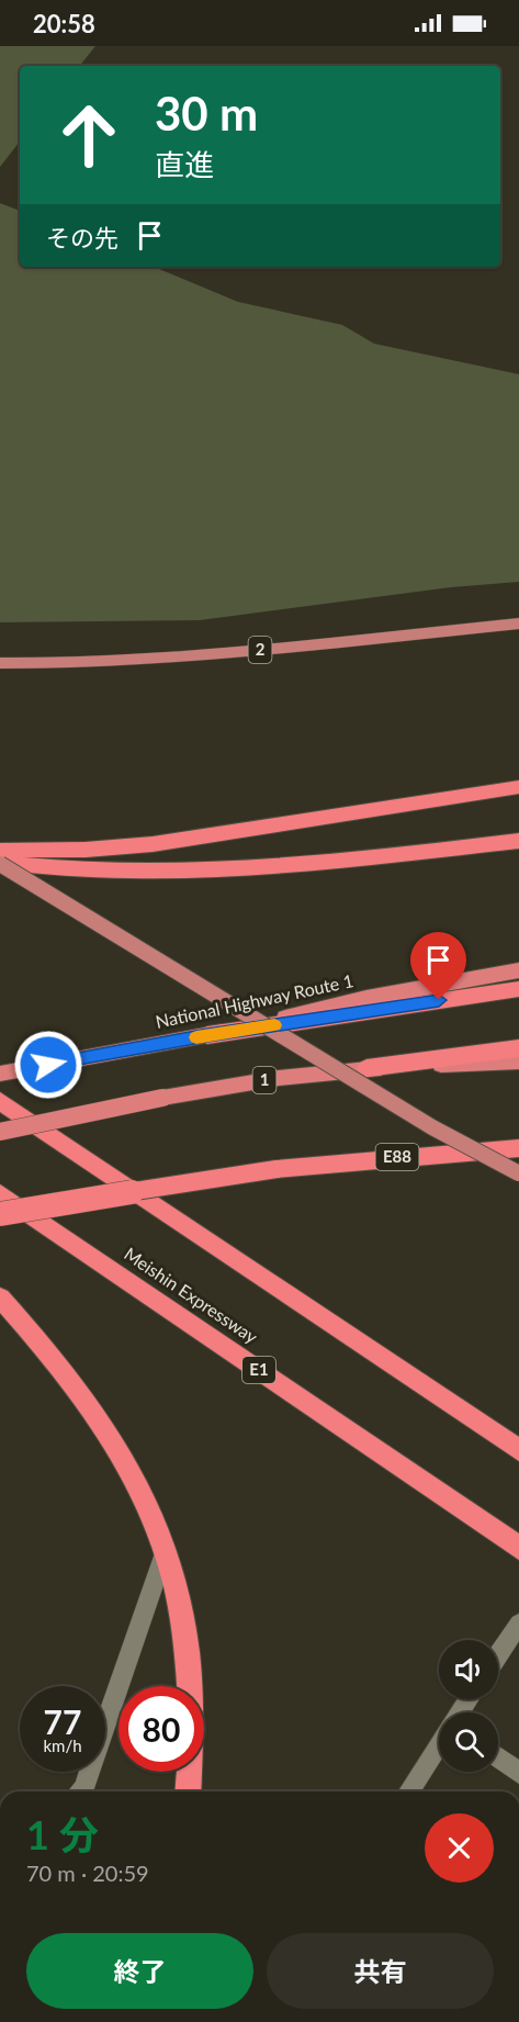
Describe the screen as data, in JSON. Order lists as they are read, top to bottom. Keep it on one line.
{"streets":{"highway":["National Highway Route 1","1","E88","Meishin Expressway","E1"],"main road":["2"]},"page":{"status":"20:58","turn":["30 m","直進"],"then":"その先","speed":"77 km/h","limit":"80","heading":["1 分","70 m · 20:59"],"buttons":["終了","共有"]}}
